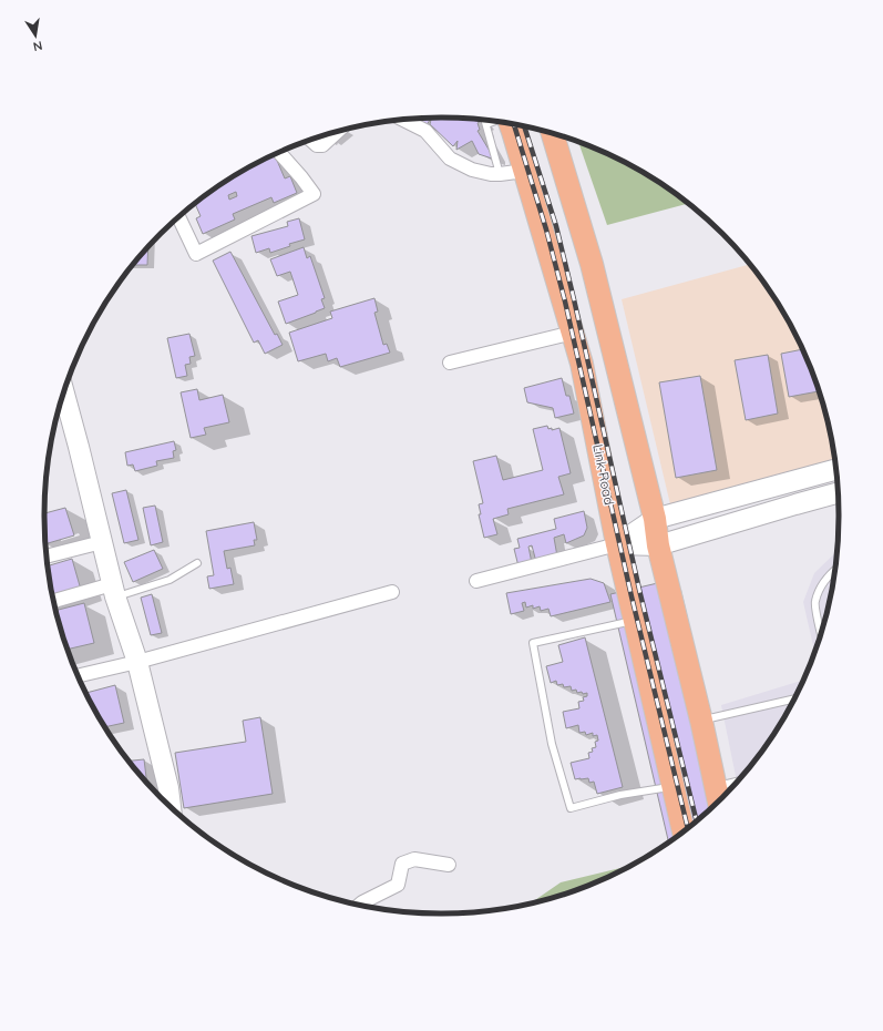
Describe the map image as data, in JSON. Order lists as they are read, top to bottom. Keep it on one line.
{"streets":{"main road":["Link Road"]},"north":"bottom"}
